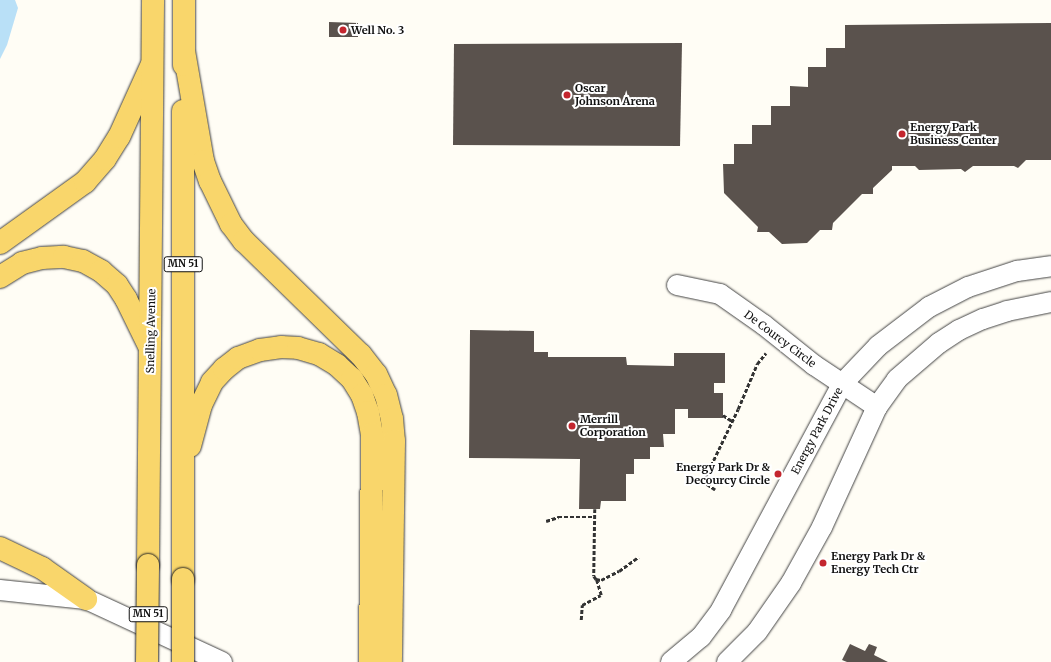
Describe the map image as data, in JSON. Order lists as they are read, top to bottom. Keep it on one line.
{"streets":{"main road":["MN 51","Snelling Avenue"],"street":["De Courcy Circle","Energy Park Drive"]},"crossings":[["De Courcy Circle","Energy Park Drive"]],"places":["Well No. 3","Oscar Johnson Arena","Energy Park Business Center","Merrill Corporation","Energy Park Dr & Decourcy Circle","Energy Park Dr & Energy Tech Ctr"]}
